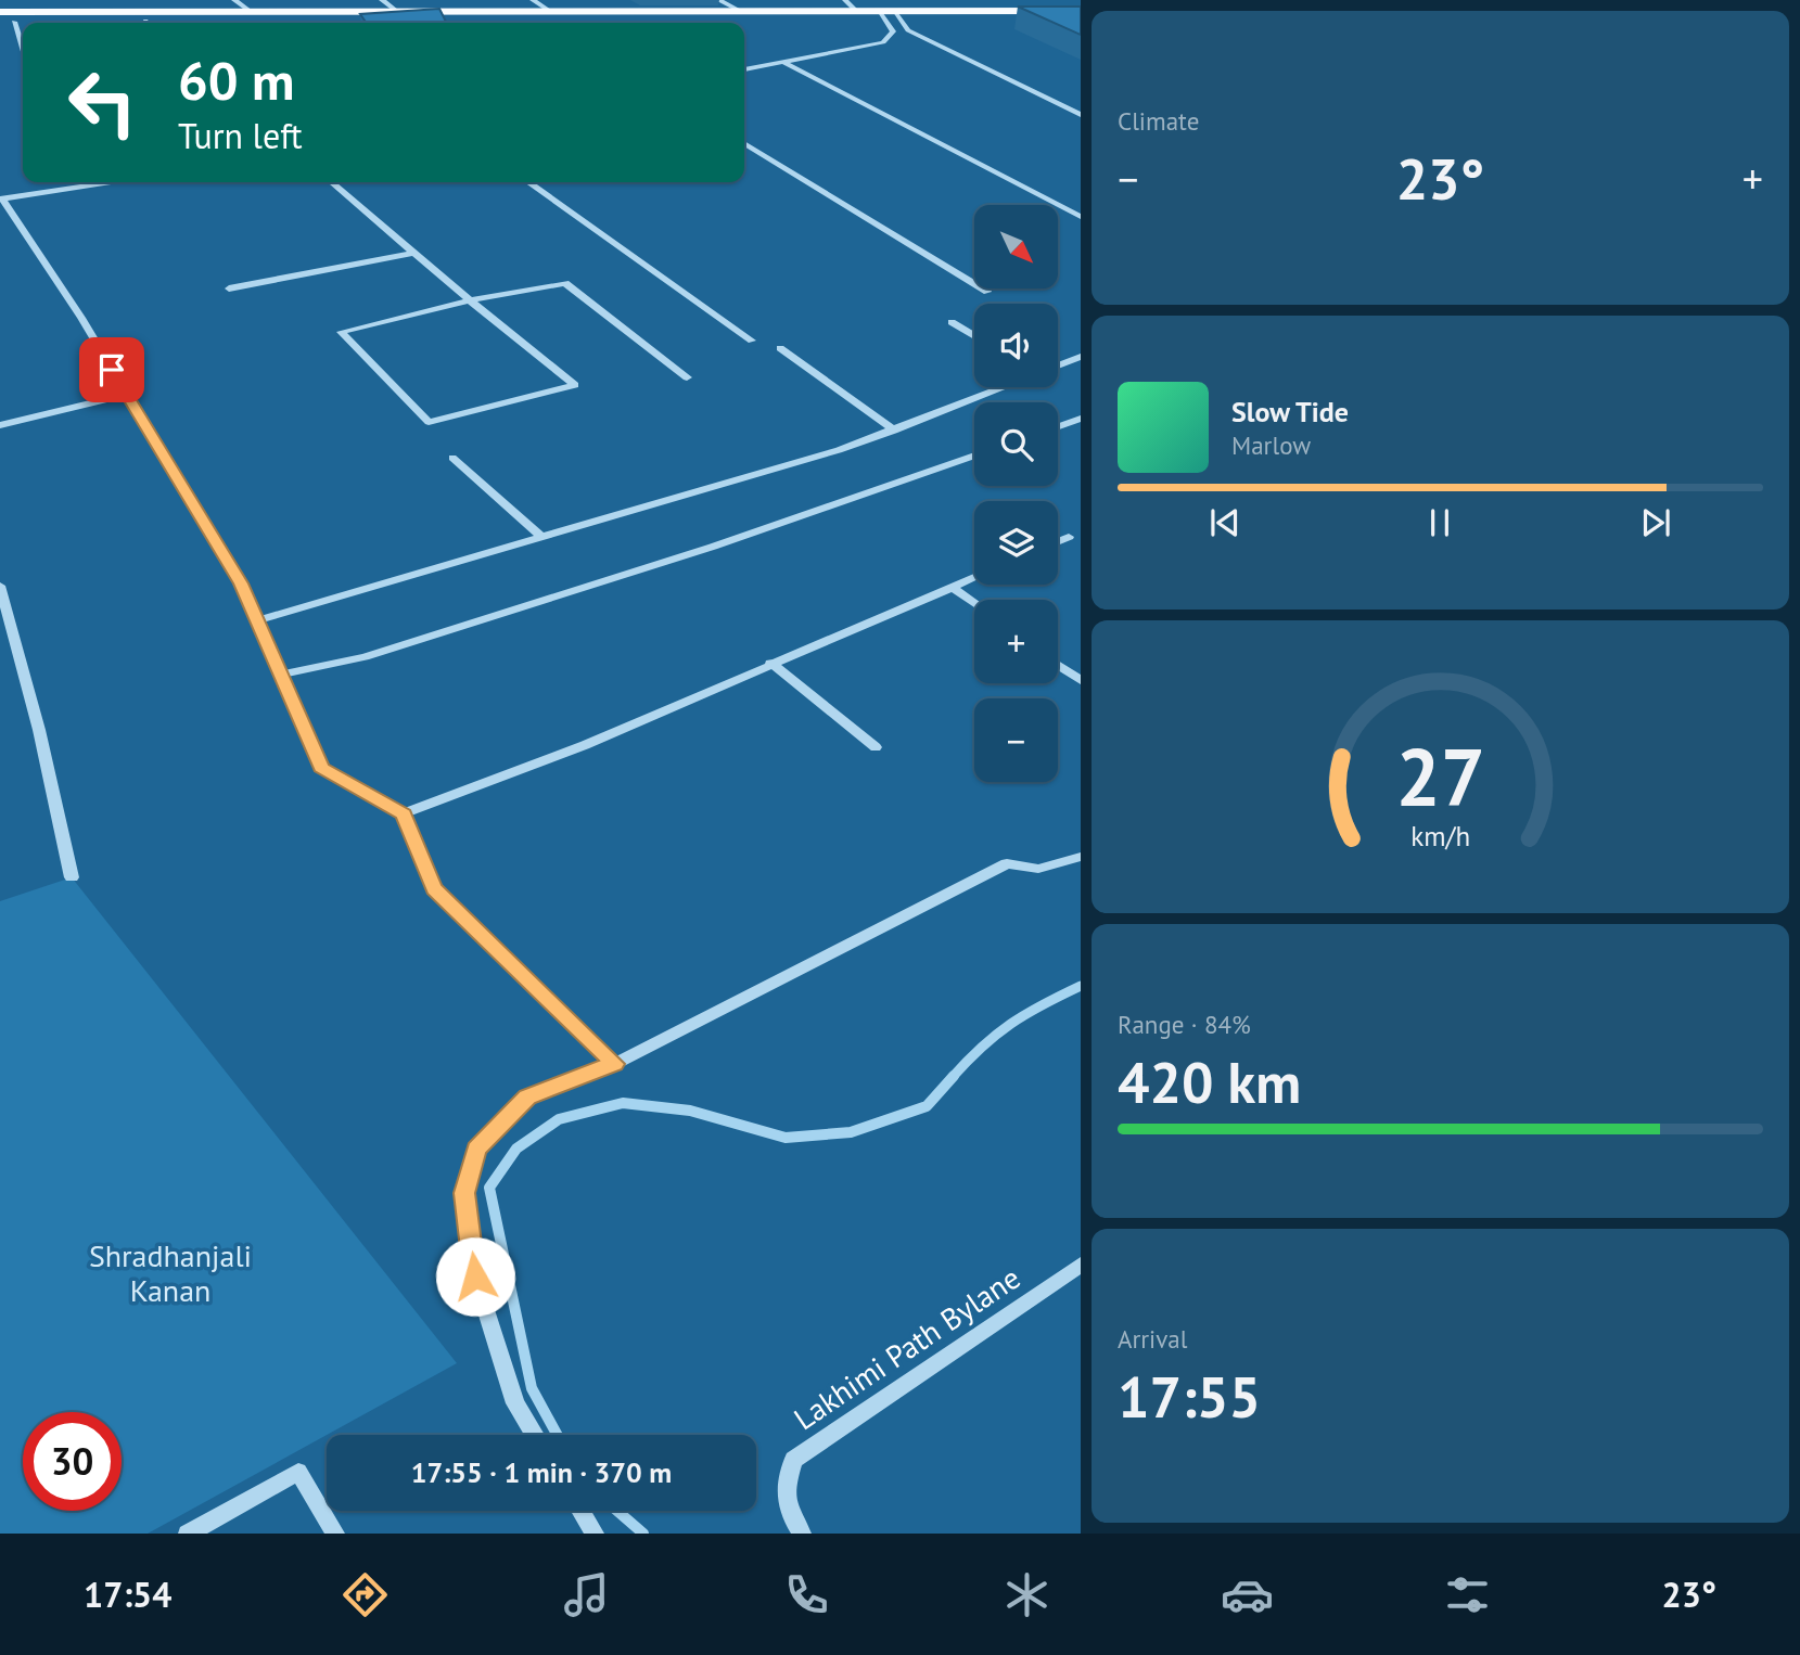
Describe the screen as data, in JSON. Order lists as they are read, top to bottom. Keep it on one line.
{"streets":{"street":["Lakhimi Path Bylane"]},"parks":["Shradhanjali Kanan"],"north":"bottom right","page":{"tile":["Climate",["Range · 84%","420 km"],["Arrival","17:55"]],"turn":["60 m","Turn left"],"heat":["−","23°","+"],"map_buttons":["+","−"],"song":["Slow Tide","Marlow"],"limit":"30","trip":"17:55 · 1 min · 370 m","tabs":["17:54","23°"],"gauge":["27","km/h"]}}
